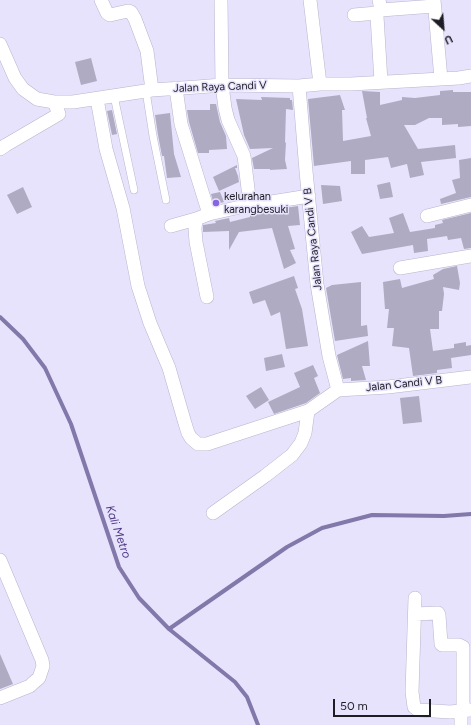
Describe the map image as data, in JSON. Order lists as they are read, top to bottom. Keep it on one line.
{"streets":{"street":["Jalan Raya Candi V","Jalan Raya Candi V B","Jalan Candi V B"]},"crossings":[["Jalan Raya Candi V","Jalan Raya Candi V B"],["Jalan Raya Candi V B","Jalan Candi V B"]],"water":["Kali Metro"],"places":["kelurahan karangbesuki"],"scale_bar":"50 m","north":"bottom right"}
